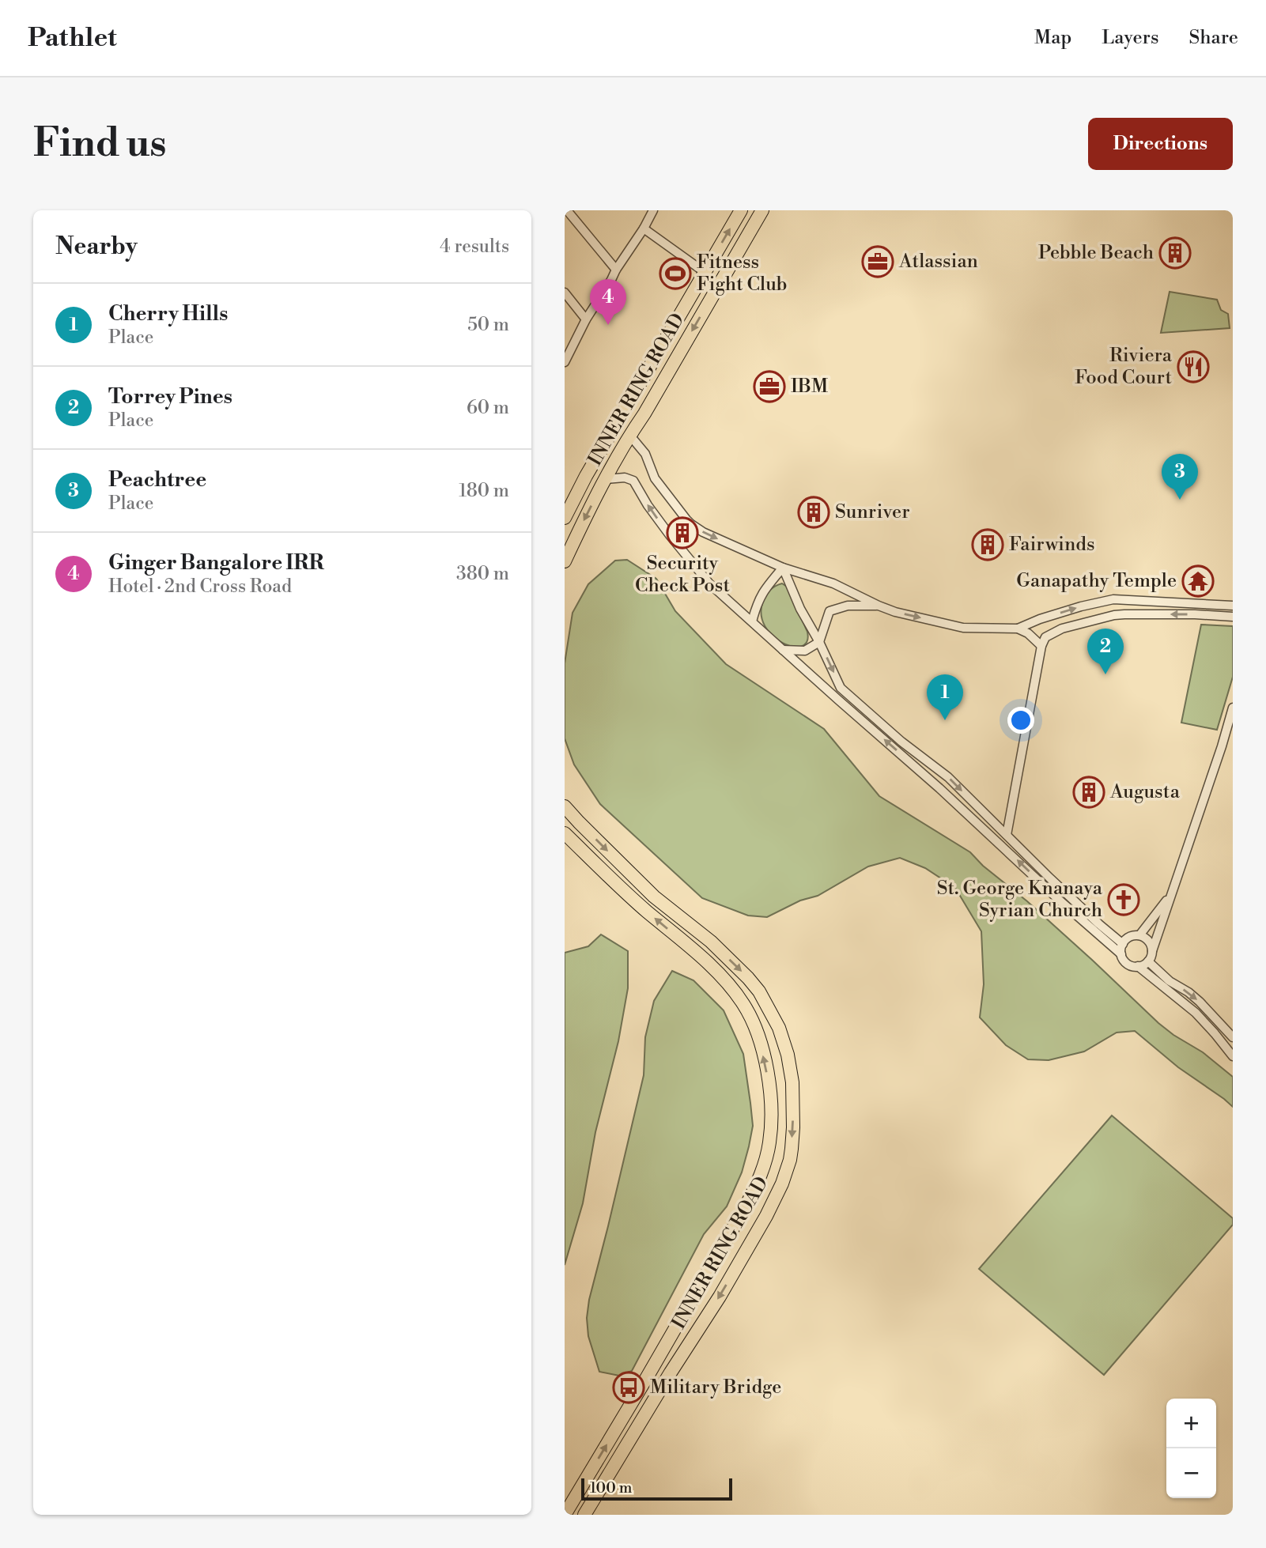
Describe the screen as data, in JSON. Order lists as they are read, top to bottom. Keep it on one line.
{"streets":{"main road":["INNER RING ROAD"]},"places":{"building":["Pebble Beach","Sunriver","Security Check Post","Fairwinds","Augusta"],"office":["Atlassian","IBM"],"sports":["Fitness Fight Club"],"restaurant":["Riviera Food Court"],"temple":["Ganapathy Temple"],"church":["St. George Knanaya Syrian Church"],"bus stop":["Military Bridge"]},"scale_bar":"100 m","page":{"header":"Pathlet","nav":["Map","Layers","Share"],"buttons":"Directions","title":"Find us","heading":["Nearby","4 results"],"pins":["4","3","2","1"],"list":[{"mark":"1","name":"Cherry Hills","note":"Place","value":"50 m"},{"mark":"2","name":"Torrey Pines","note":"Place","value":"60 m"},{"mark":"3","name":"Peachtree","note":"Place","value":"180 m"},{"mark":"4","name":"Ginger Bangalore IRR","note":"Hotel · 2nd Cross Road","value":"380 m"}],"map_buttons":["+","−"],"scale":"100 m"}}
